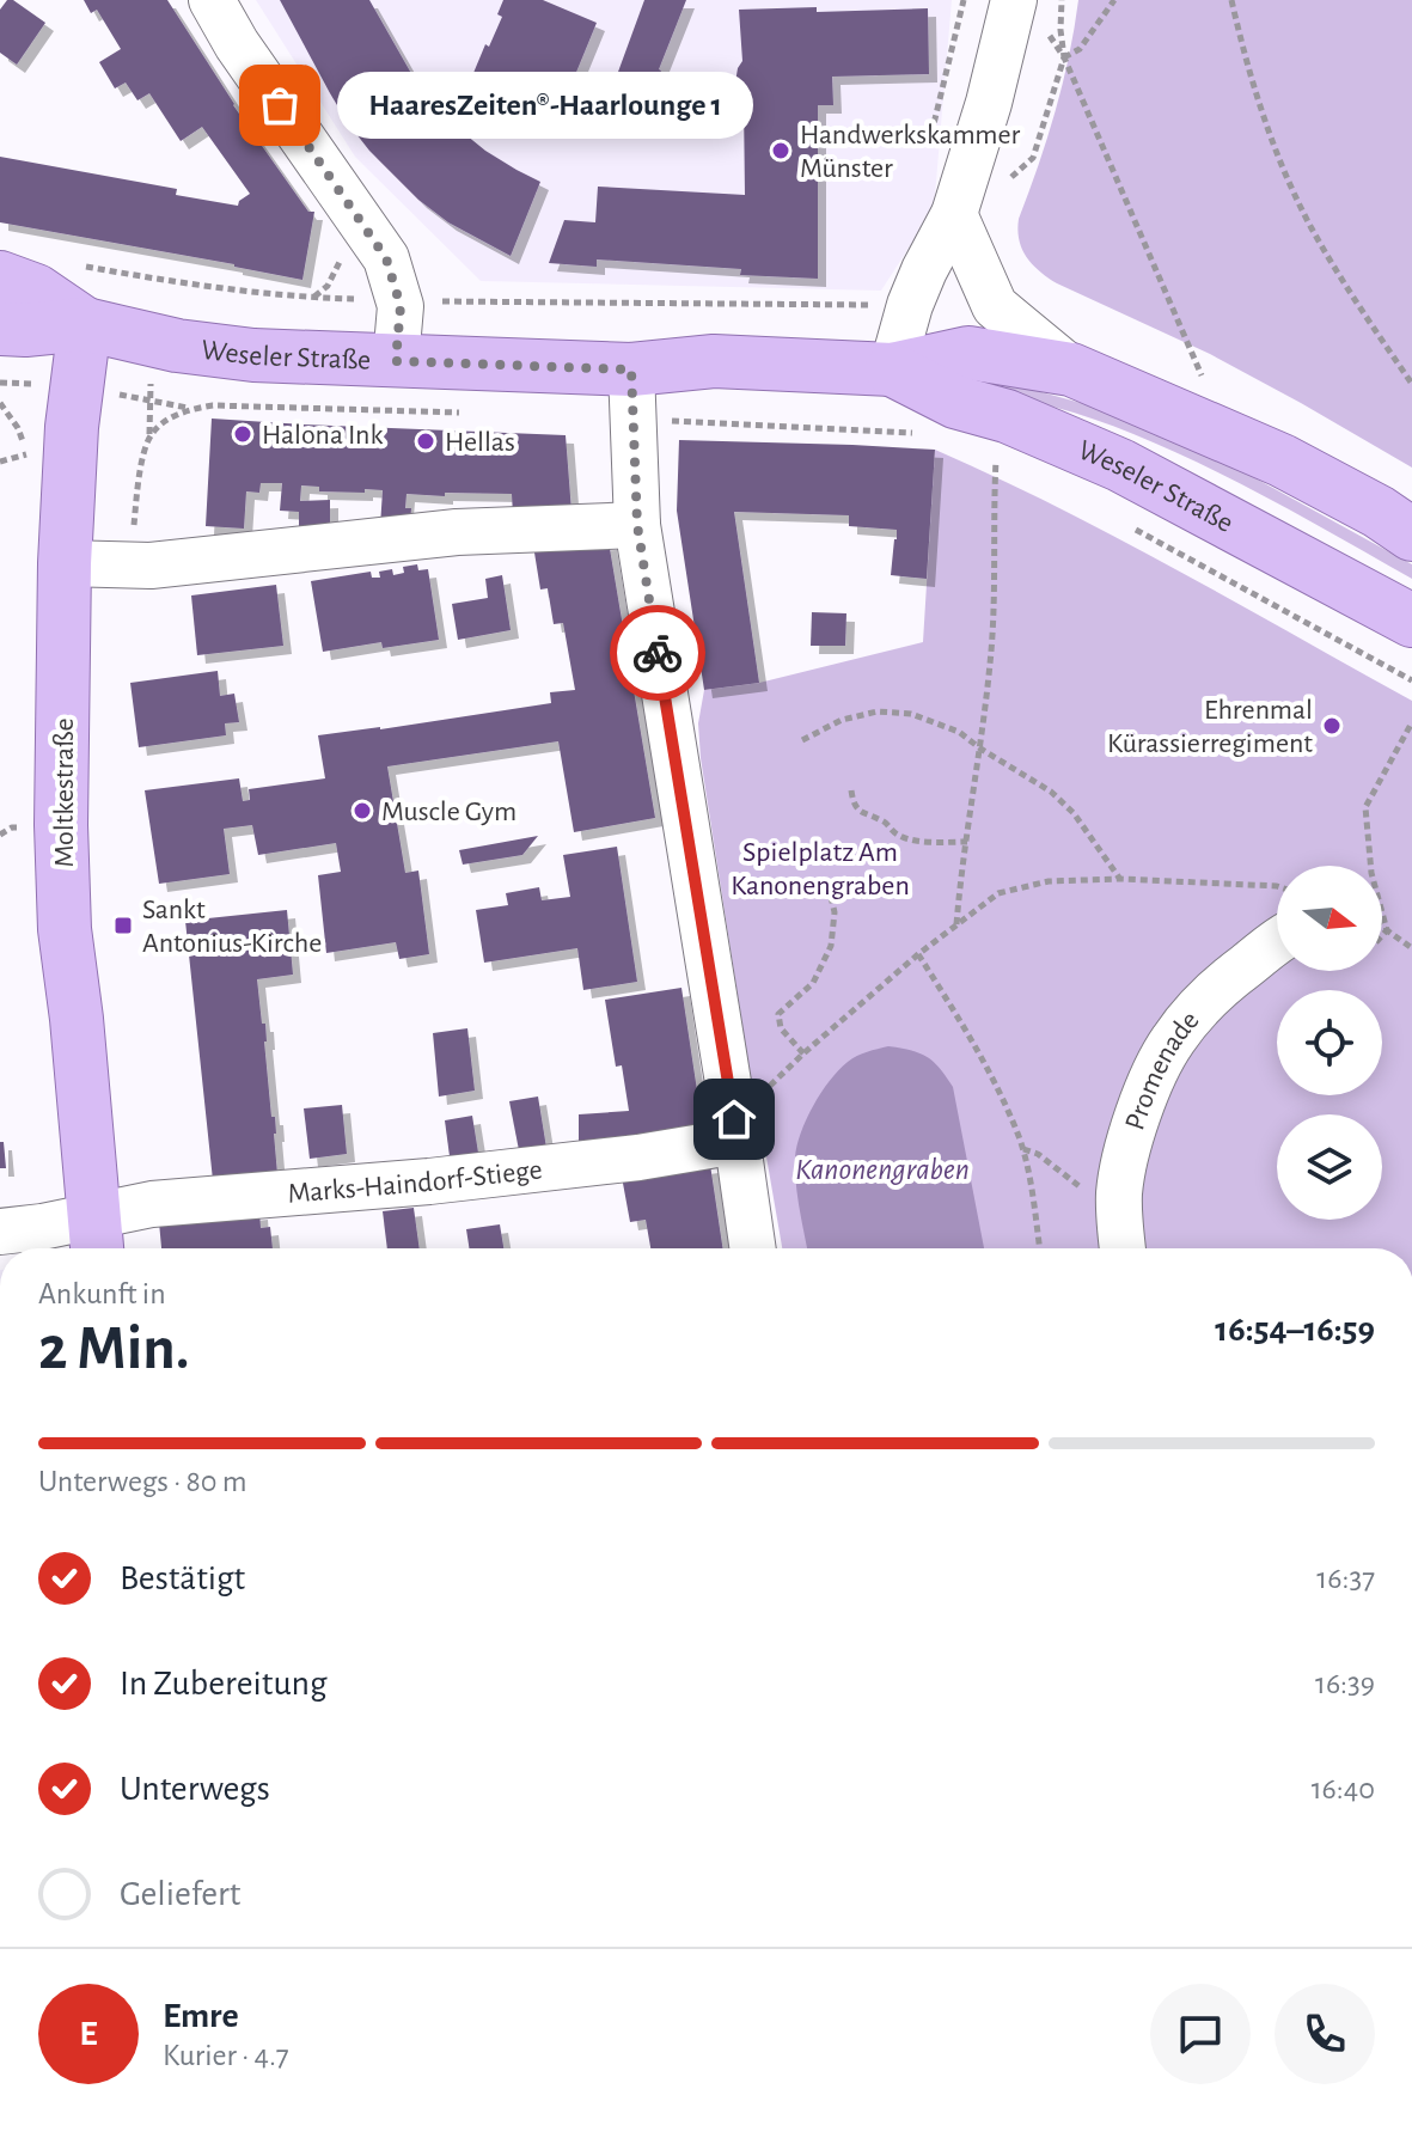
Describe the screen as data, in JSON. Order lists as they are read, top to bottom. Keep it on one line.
{"streets":{"main road":["Weseler Straße","Moltkestraße"],"street":["Promenade","Marks-Haindorf-Stiege"]},"crossings":[["Weseler Straße","Moltkestraße"],["Moltkestraße","Marks-Haindorf-Stiege"]],"water":["Kanonengraben"],"parks":["Spielplatz Am Kanonengraben"],"places":{"other":["HaaresZeiten®-Haarlounge 1","Handwerkskammer Münster","Halona Ink","Hellas","Ehrenmal Kürassierregiment","Muscle Gym"],"transit":["Sankt Antonius-Kirche"]},"north":"right","page":{"bubble":"HaaresZeiten®-Haarlounge 1","heading":["2 Min.","Ankunft in","16:54–16:59"],"panel":["Emre","Kurier · 4.7"],"bar":"Unterwegs · 80 m","list":[["Bestätigt","16:37"],["In Zubereitung","16:39"],["Unterwegs","16:40"],"Geliefert"],"round":"E"}}
